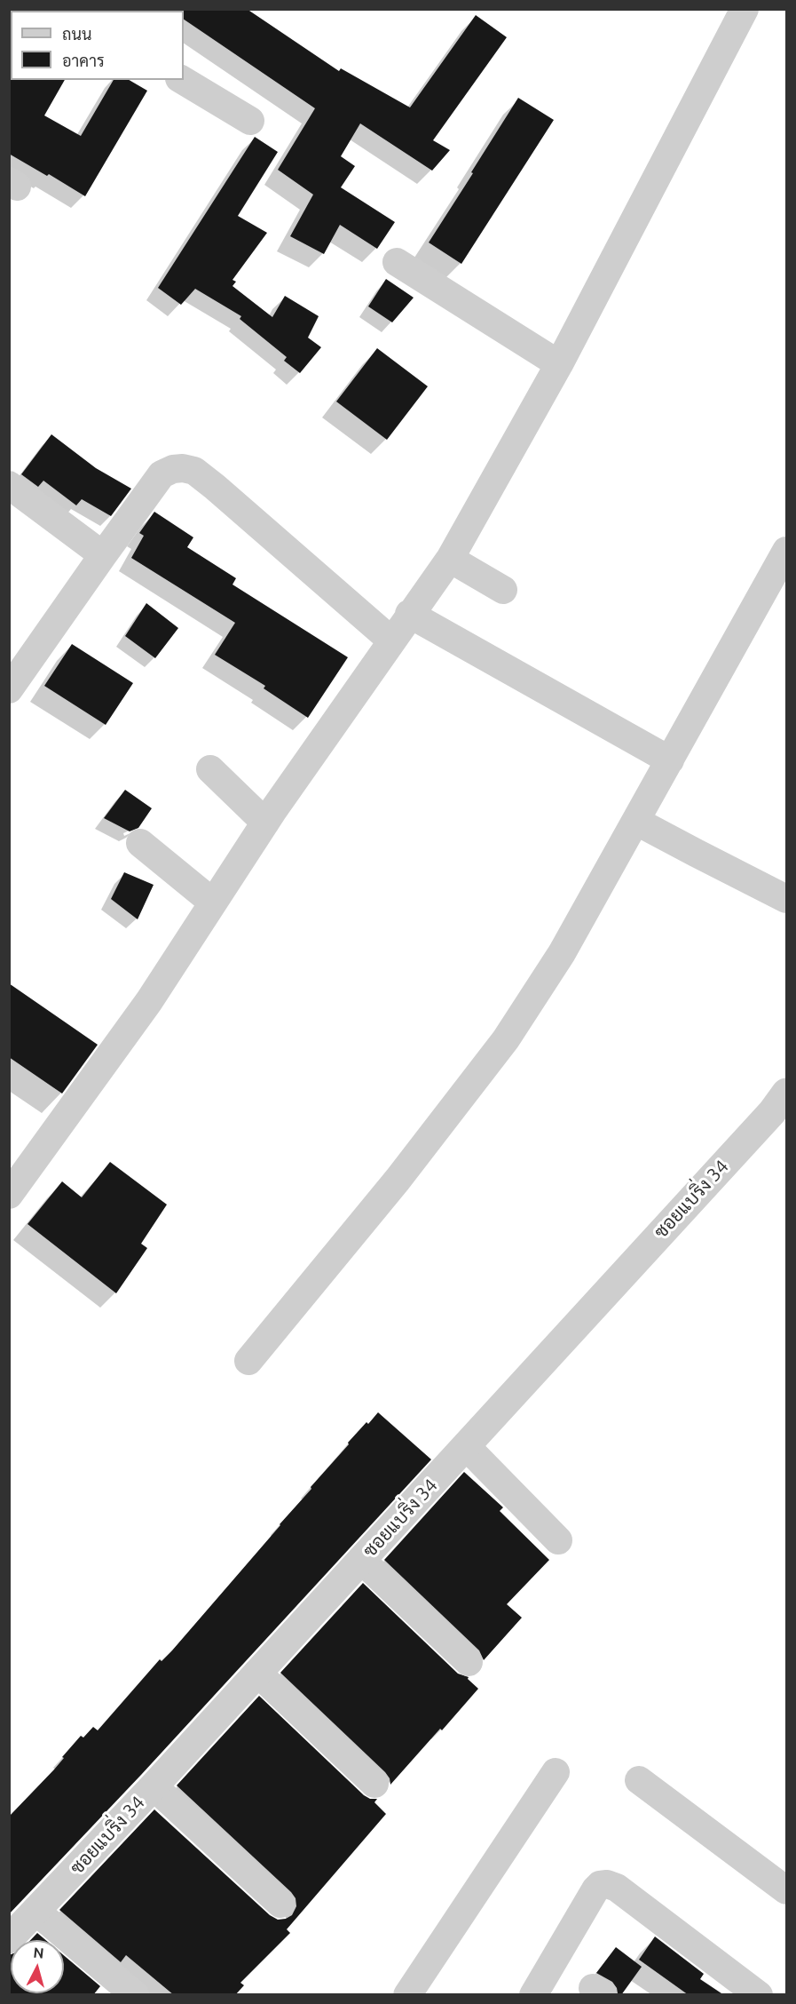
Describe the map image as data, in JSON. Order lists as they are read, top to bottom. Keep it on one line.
{"streets":{"street":["ซอยแบริ่ง 34"]},"legend":["ถนน","อาคาร"],"north":"top"}
